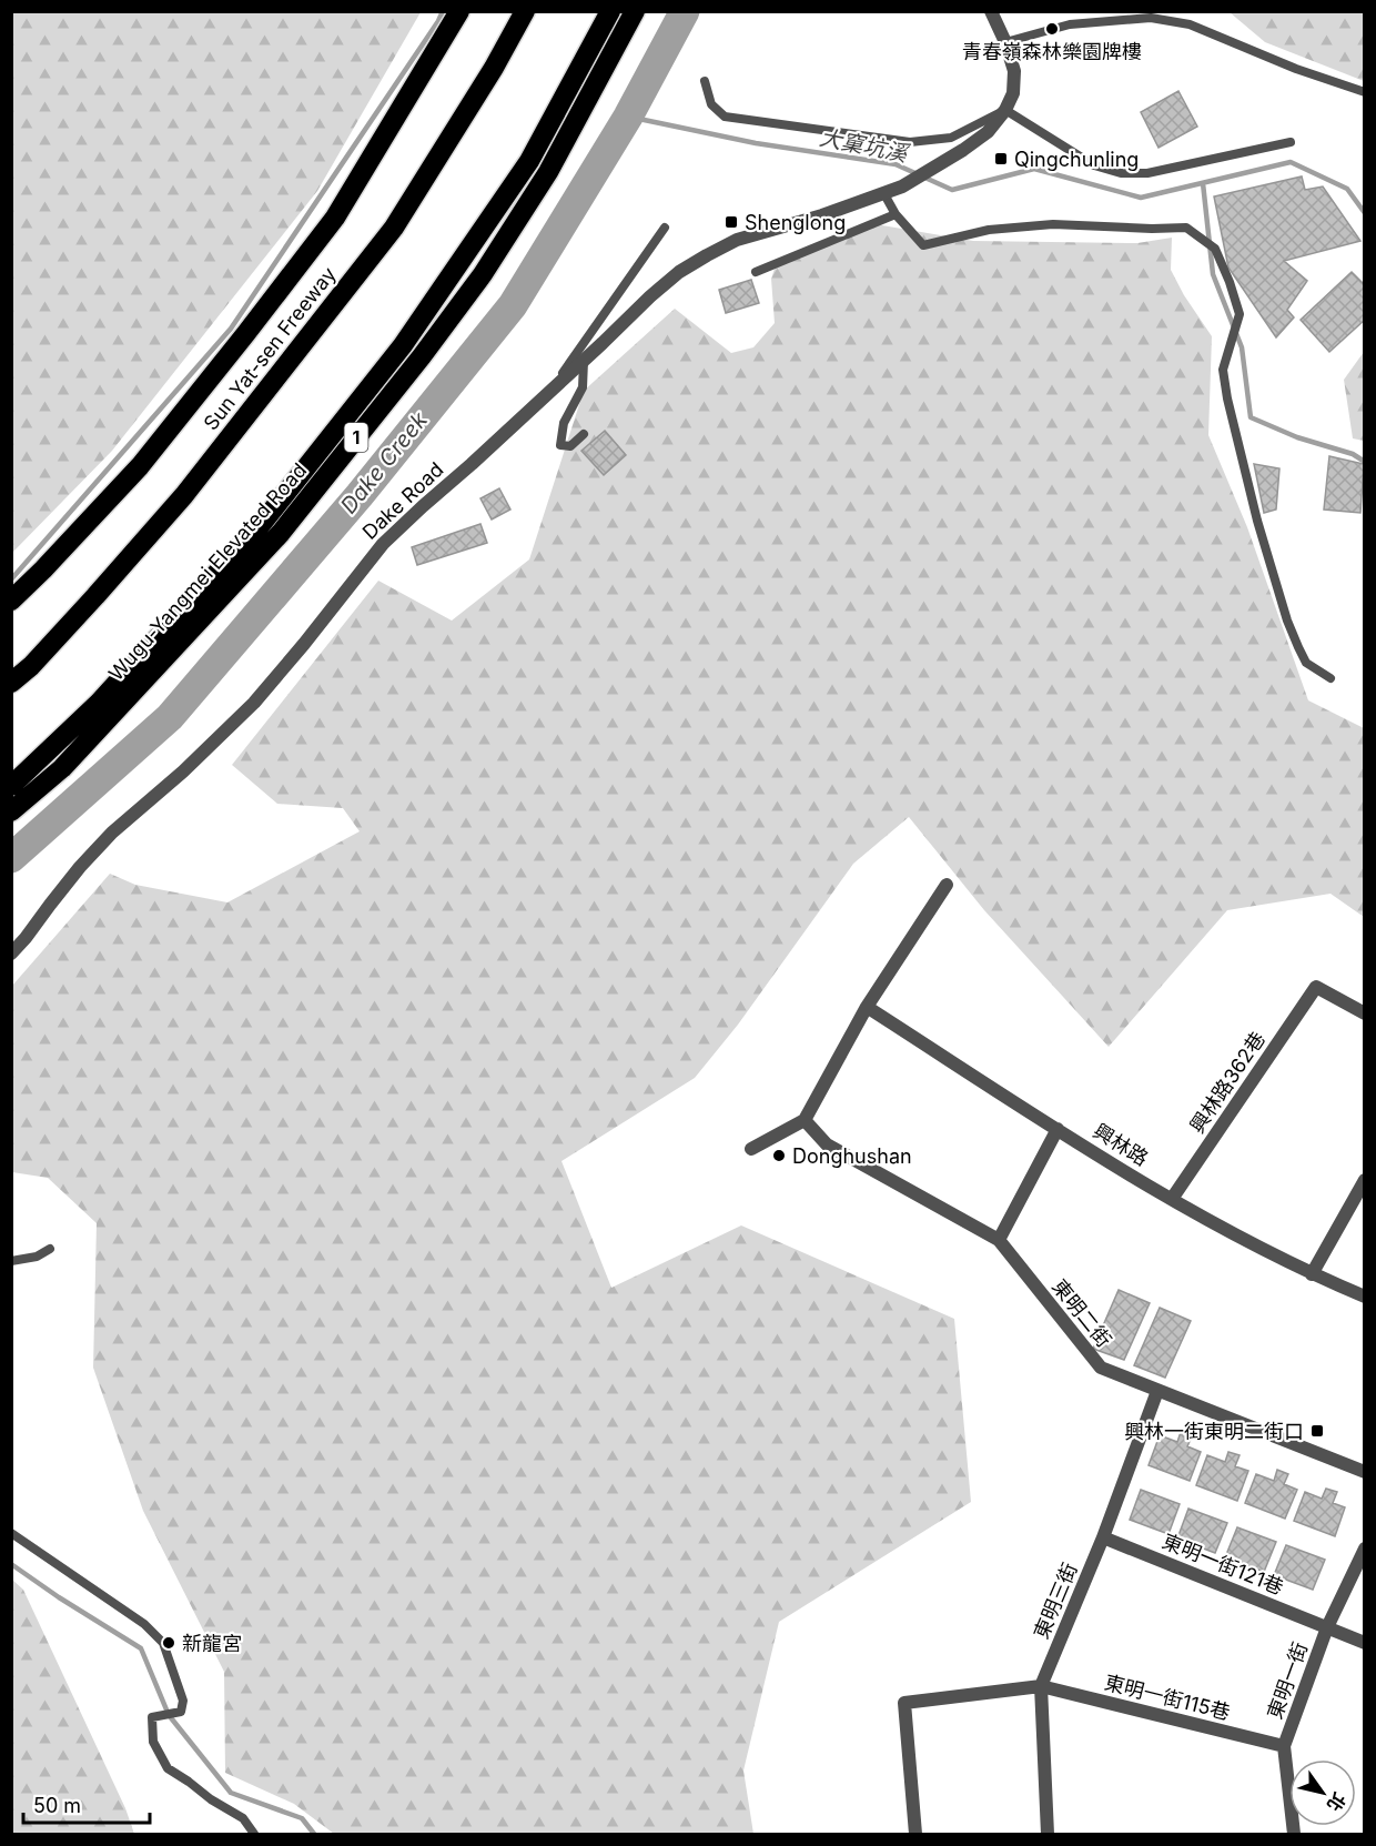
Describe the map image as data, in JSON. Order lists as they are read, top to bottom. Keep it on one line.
{"streets":{"highway":["Sun Yat-sen Freeway","1","Wugu-Yangmei Elevated Road"],"street":["Dake Road","興林路362巷","興林路","東明二街","東明一街121巷","東明三街","東明一街","東明一街115巷"]},"crossings":[["興林路362巷","興林路"],["東明二街","東明三街"],["東明一街121巷","東明三街"],["東明一街121巷","東明一街"],["東明三街","東明一街115巷"],["東明一街","東明一街115巷"]],"water":["大窠坑溪","Dake Creek"],"places":{"other":["青春嶺森林樂園牌樓","Donghushan","新龍宮"],"transit":["Qingchunling","Shenglong","興林一街東明二街口"]},"scale_bar":"50 m","north":"bottom right"}
